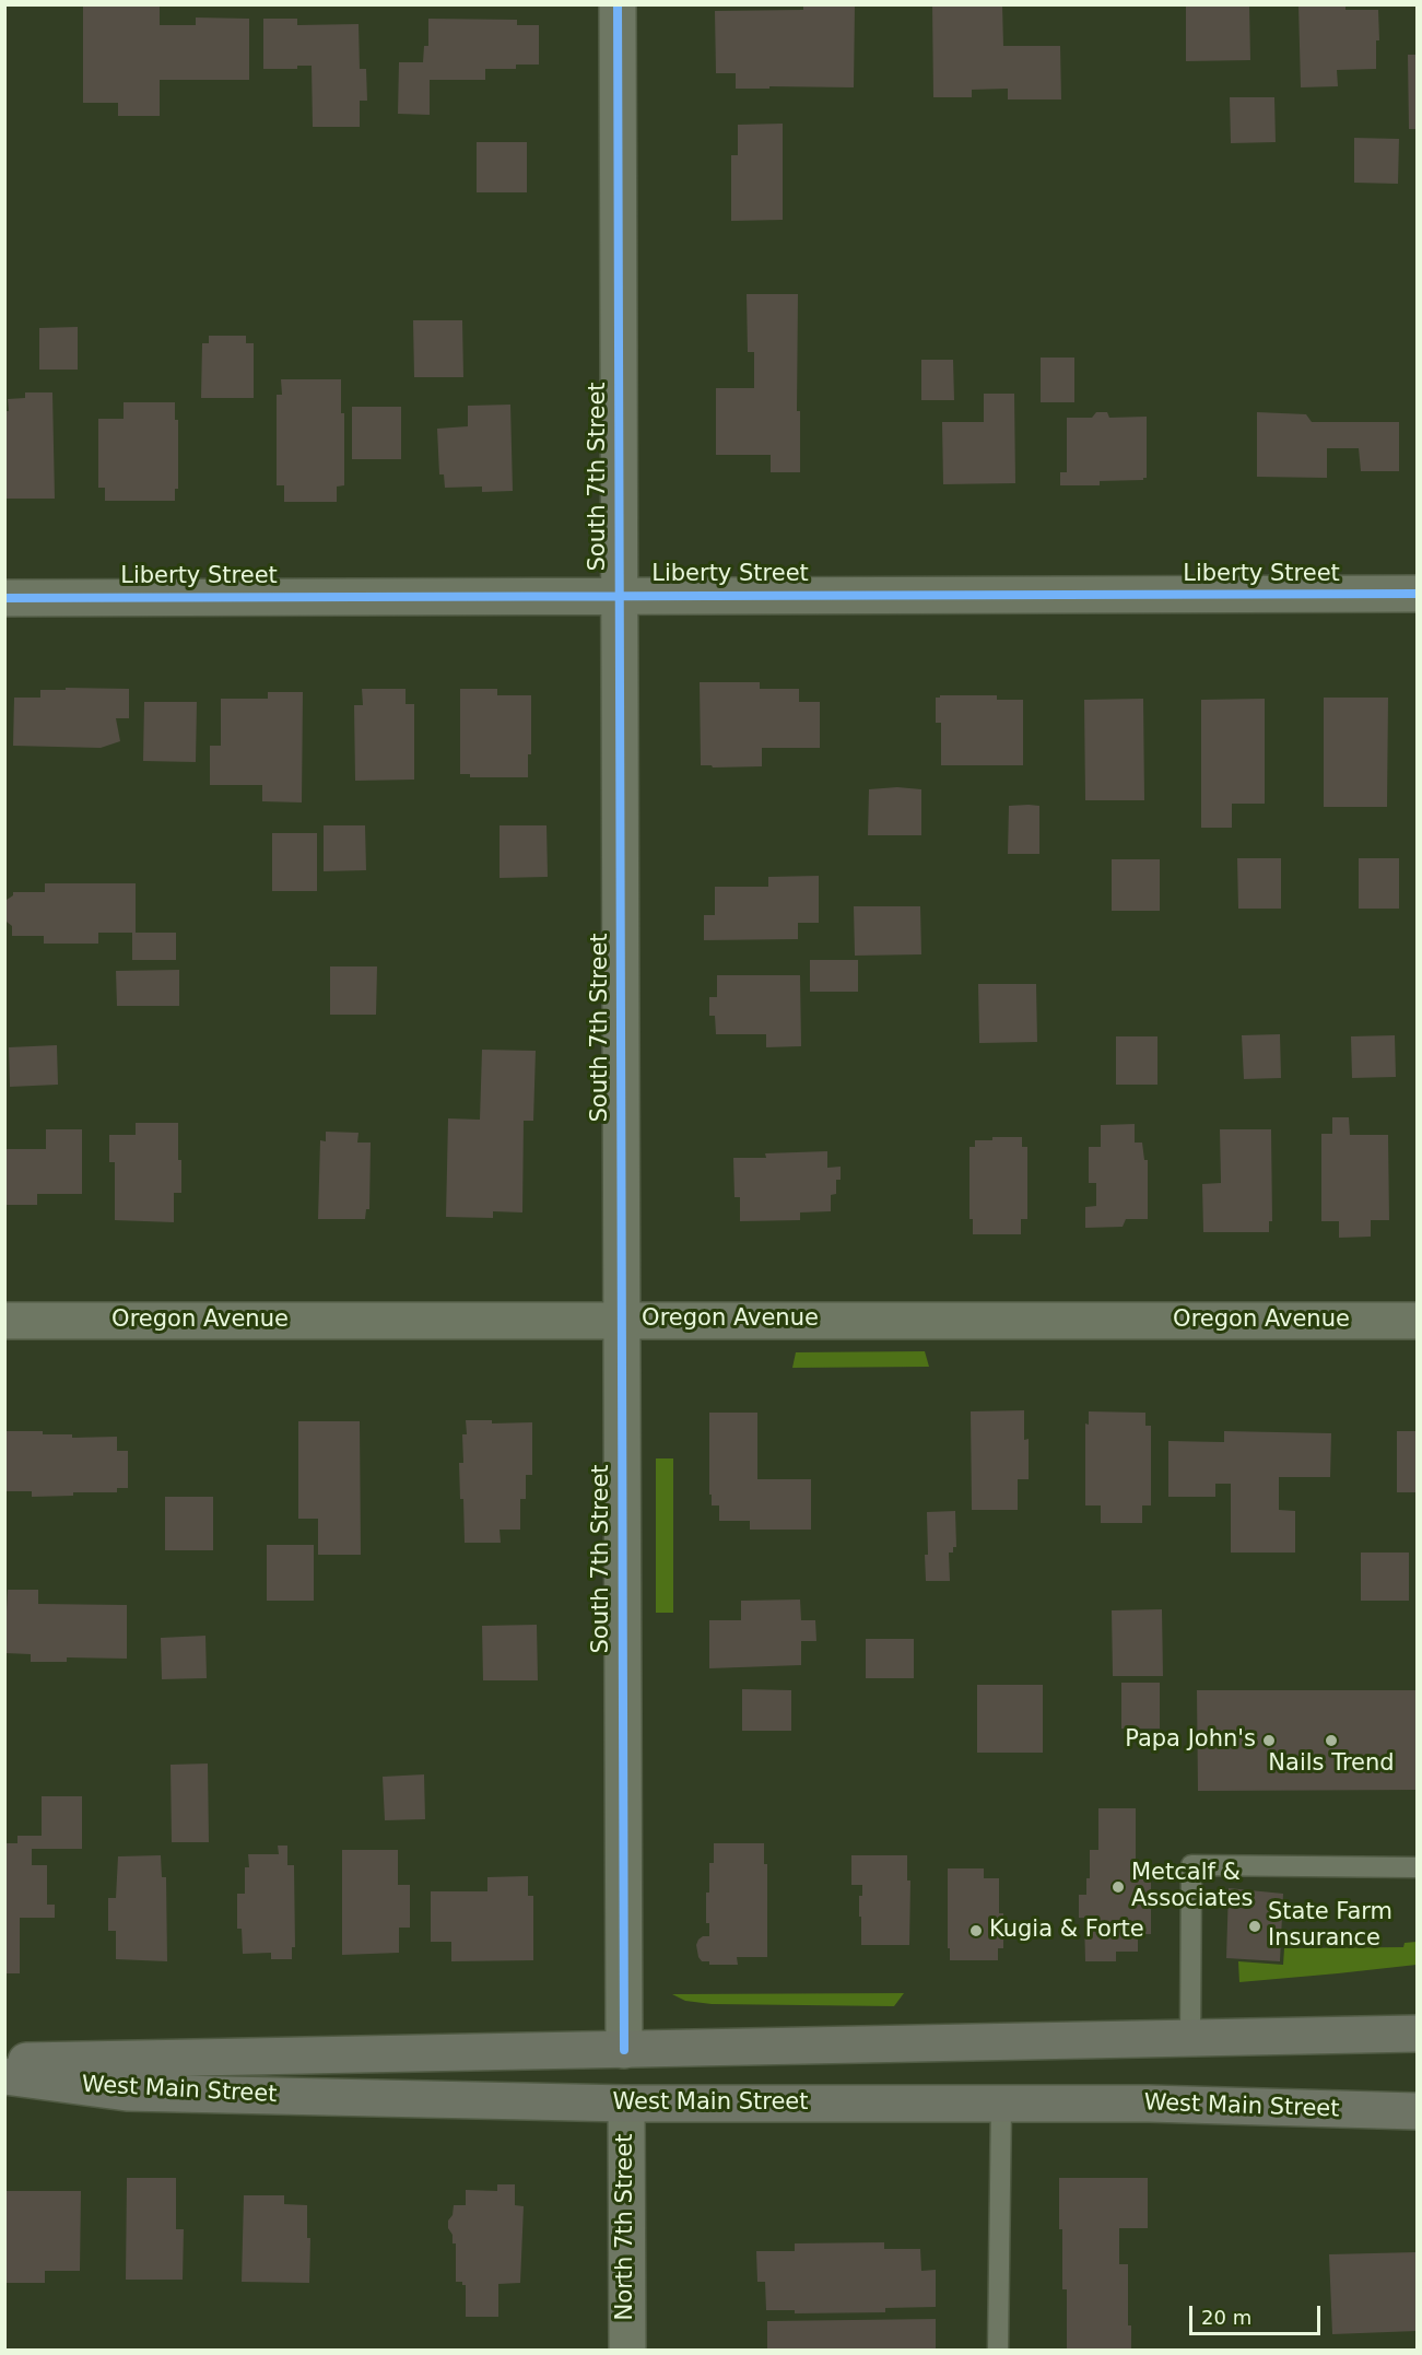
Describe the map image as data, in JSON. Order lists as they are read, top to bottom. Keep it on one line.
{"streets":{"main road":["West Main Street"],"street":["South 7th Street","Liberty Street","Oregon Avenue","North 7th Street"]},"crossings":[["South 7th Street","Liberty Street"],["South 7th Street","Oregon Avenue"],["South 7th Street","West Main Street"],["West Main Street","North 7th Street"]],"places":["Papa John's","Nails Trend","Metcalf & Associates","State Farm Insurance","Kugia & Forte"],"scale_bar":"20 m"}
